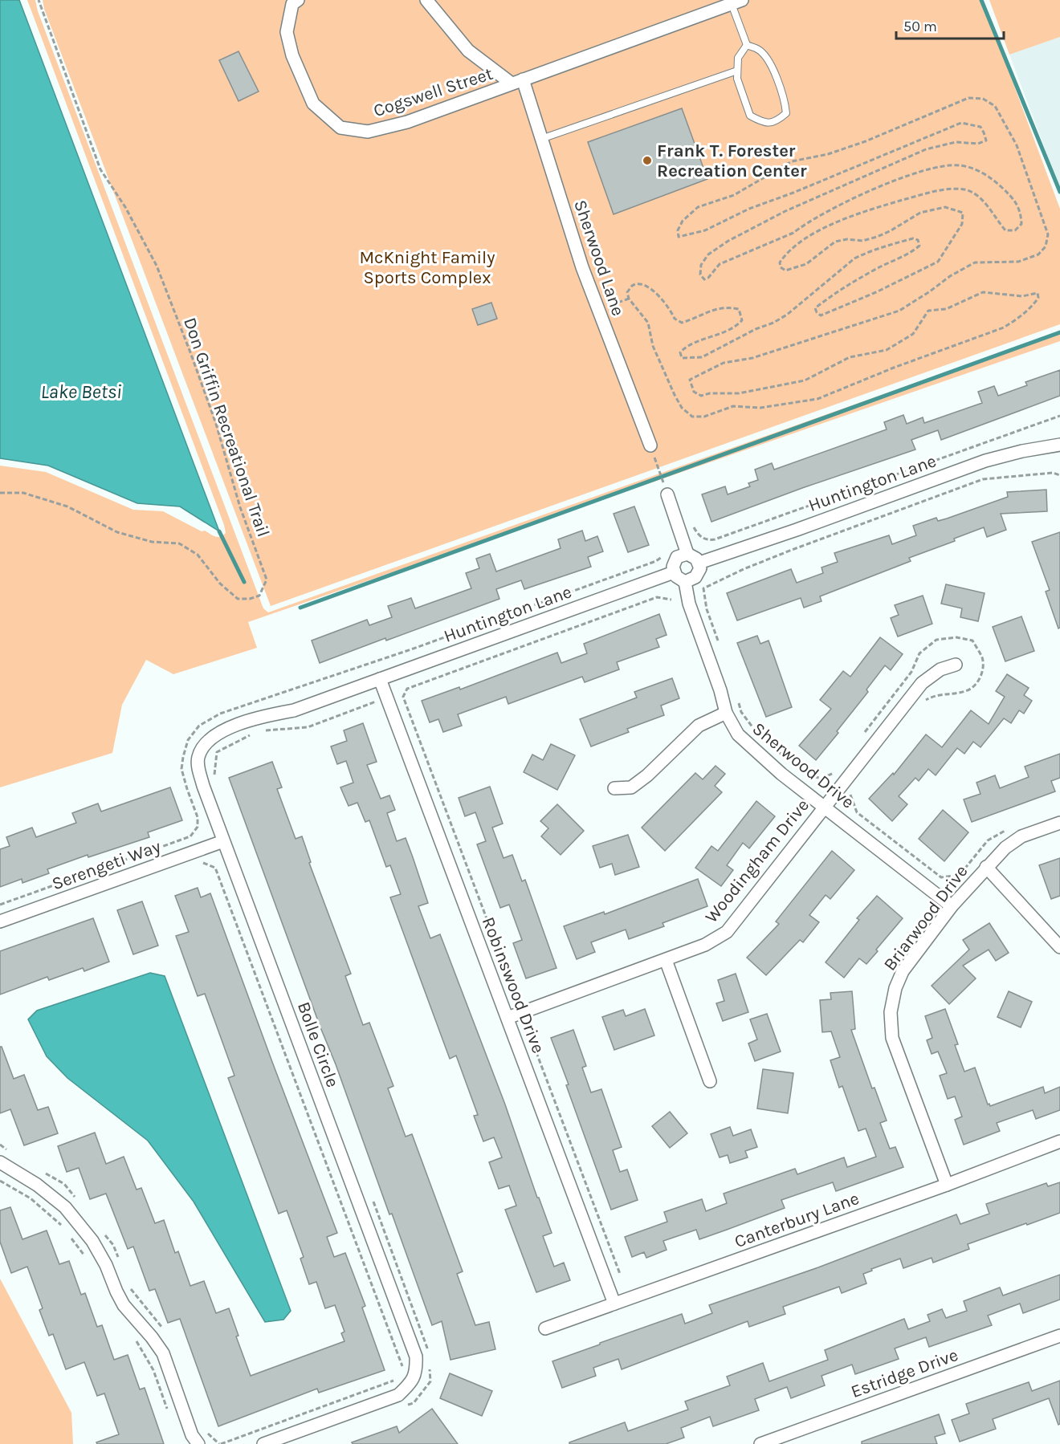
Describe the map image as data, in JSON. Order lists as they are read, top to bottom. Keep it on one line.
{"streets":{"street":["Cogswell Street","Sherwood Lane","Huntington Lane","Sherwood Drive","Woodingham Drive","Serengeti Way","Briarwood Drive","Robinswood Drive","Bolle Circle","Canterbury Lane","Estridge Drive"],"path":["Don Griffin Recreational Trail"]},"crossings":[["Cogswell Street","Sherwood Lane"],["Huntington Lane","Sherwood Drive"],["Huntington Lane","Robinswood Drive"],["Huntington Lane","Bolle Circle"],["Sherwood Drive","Woodingham Drive"],["Sherwood Drive","Briarwood Drive"],["Woodingham Drive","Robinswood Drive"],["Serengeti Way","Bolle Circle"],["Briarwood Drive","Canterbury Lane"],["Robinswood Drive","Bolle Circle"],["Robinswood Drive","Canterbury Lane"]],"water":["Lake Betsi"],"parks":["McKnight Family Sports Complex"],"places":["Frank T. Forester Recreation Center"],"scale_bar":"50 m"}
